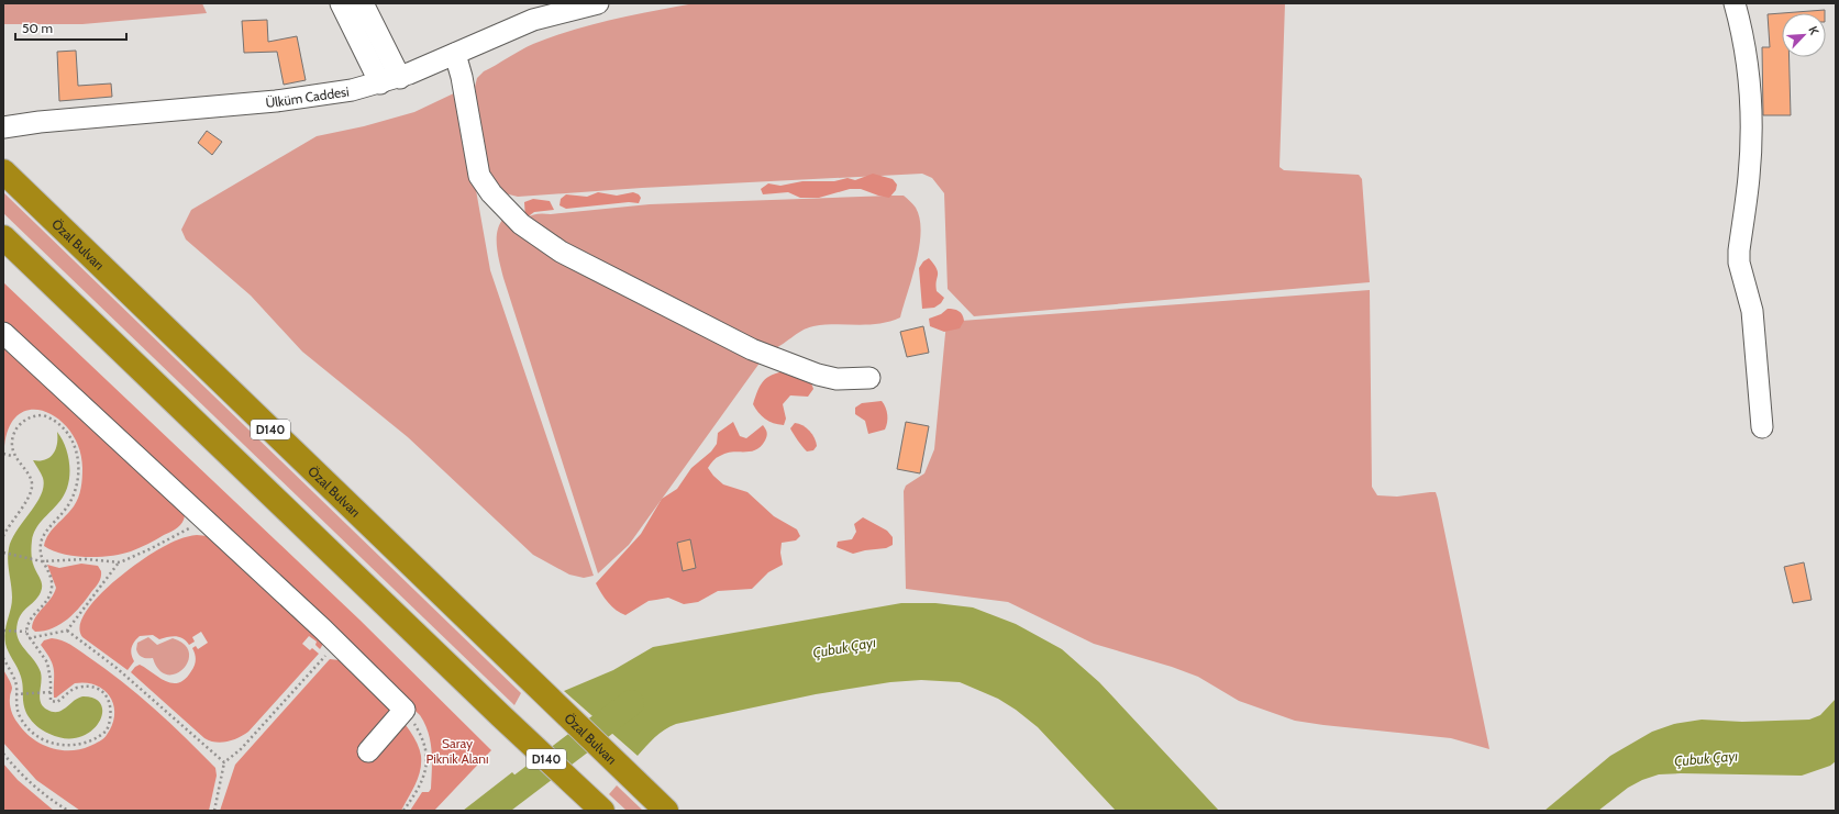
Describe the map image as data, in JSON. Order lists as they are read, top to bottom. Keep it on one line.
{"streets":{"highway":["Özal Bulvarı","D140"],"street":["Ülküm Caddesi"]},"water":["Çubuk Çayı"],"parks":["Saray Piknik Alanı"],"scale_bar":"50 m","north":"top right"}
